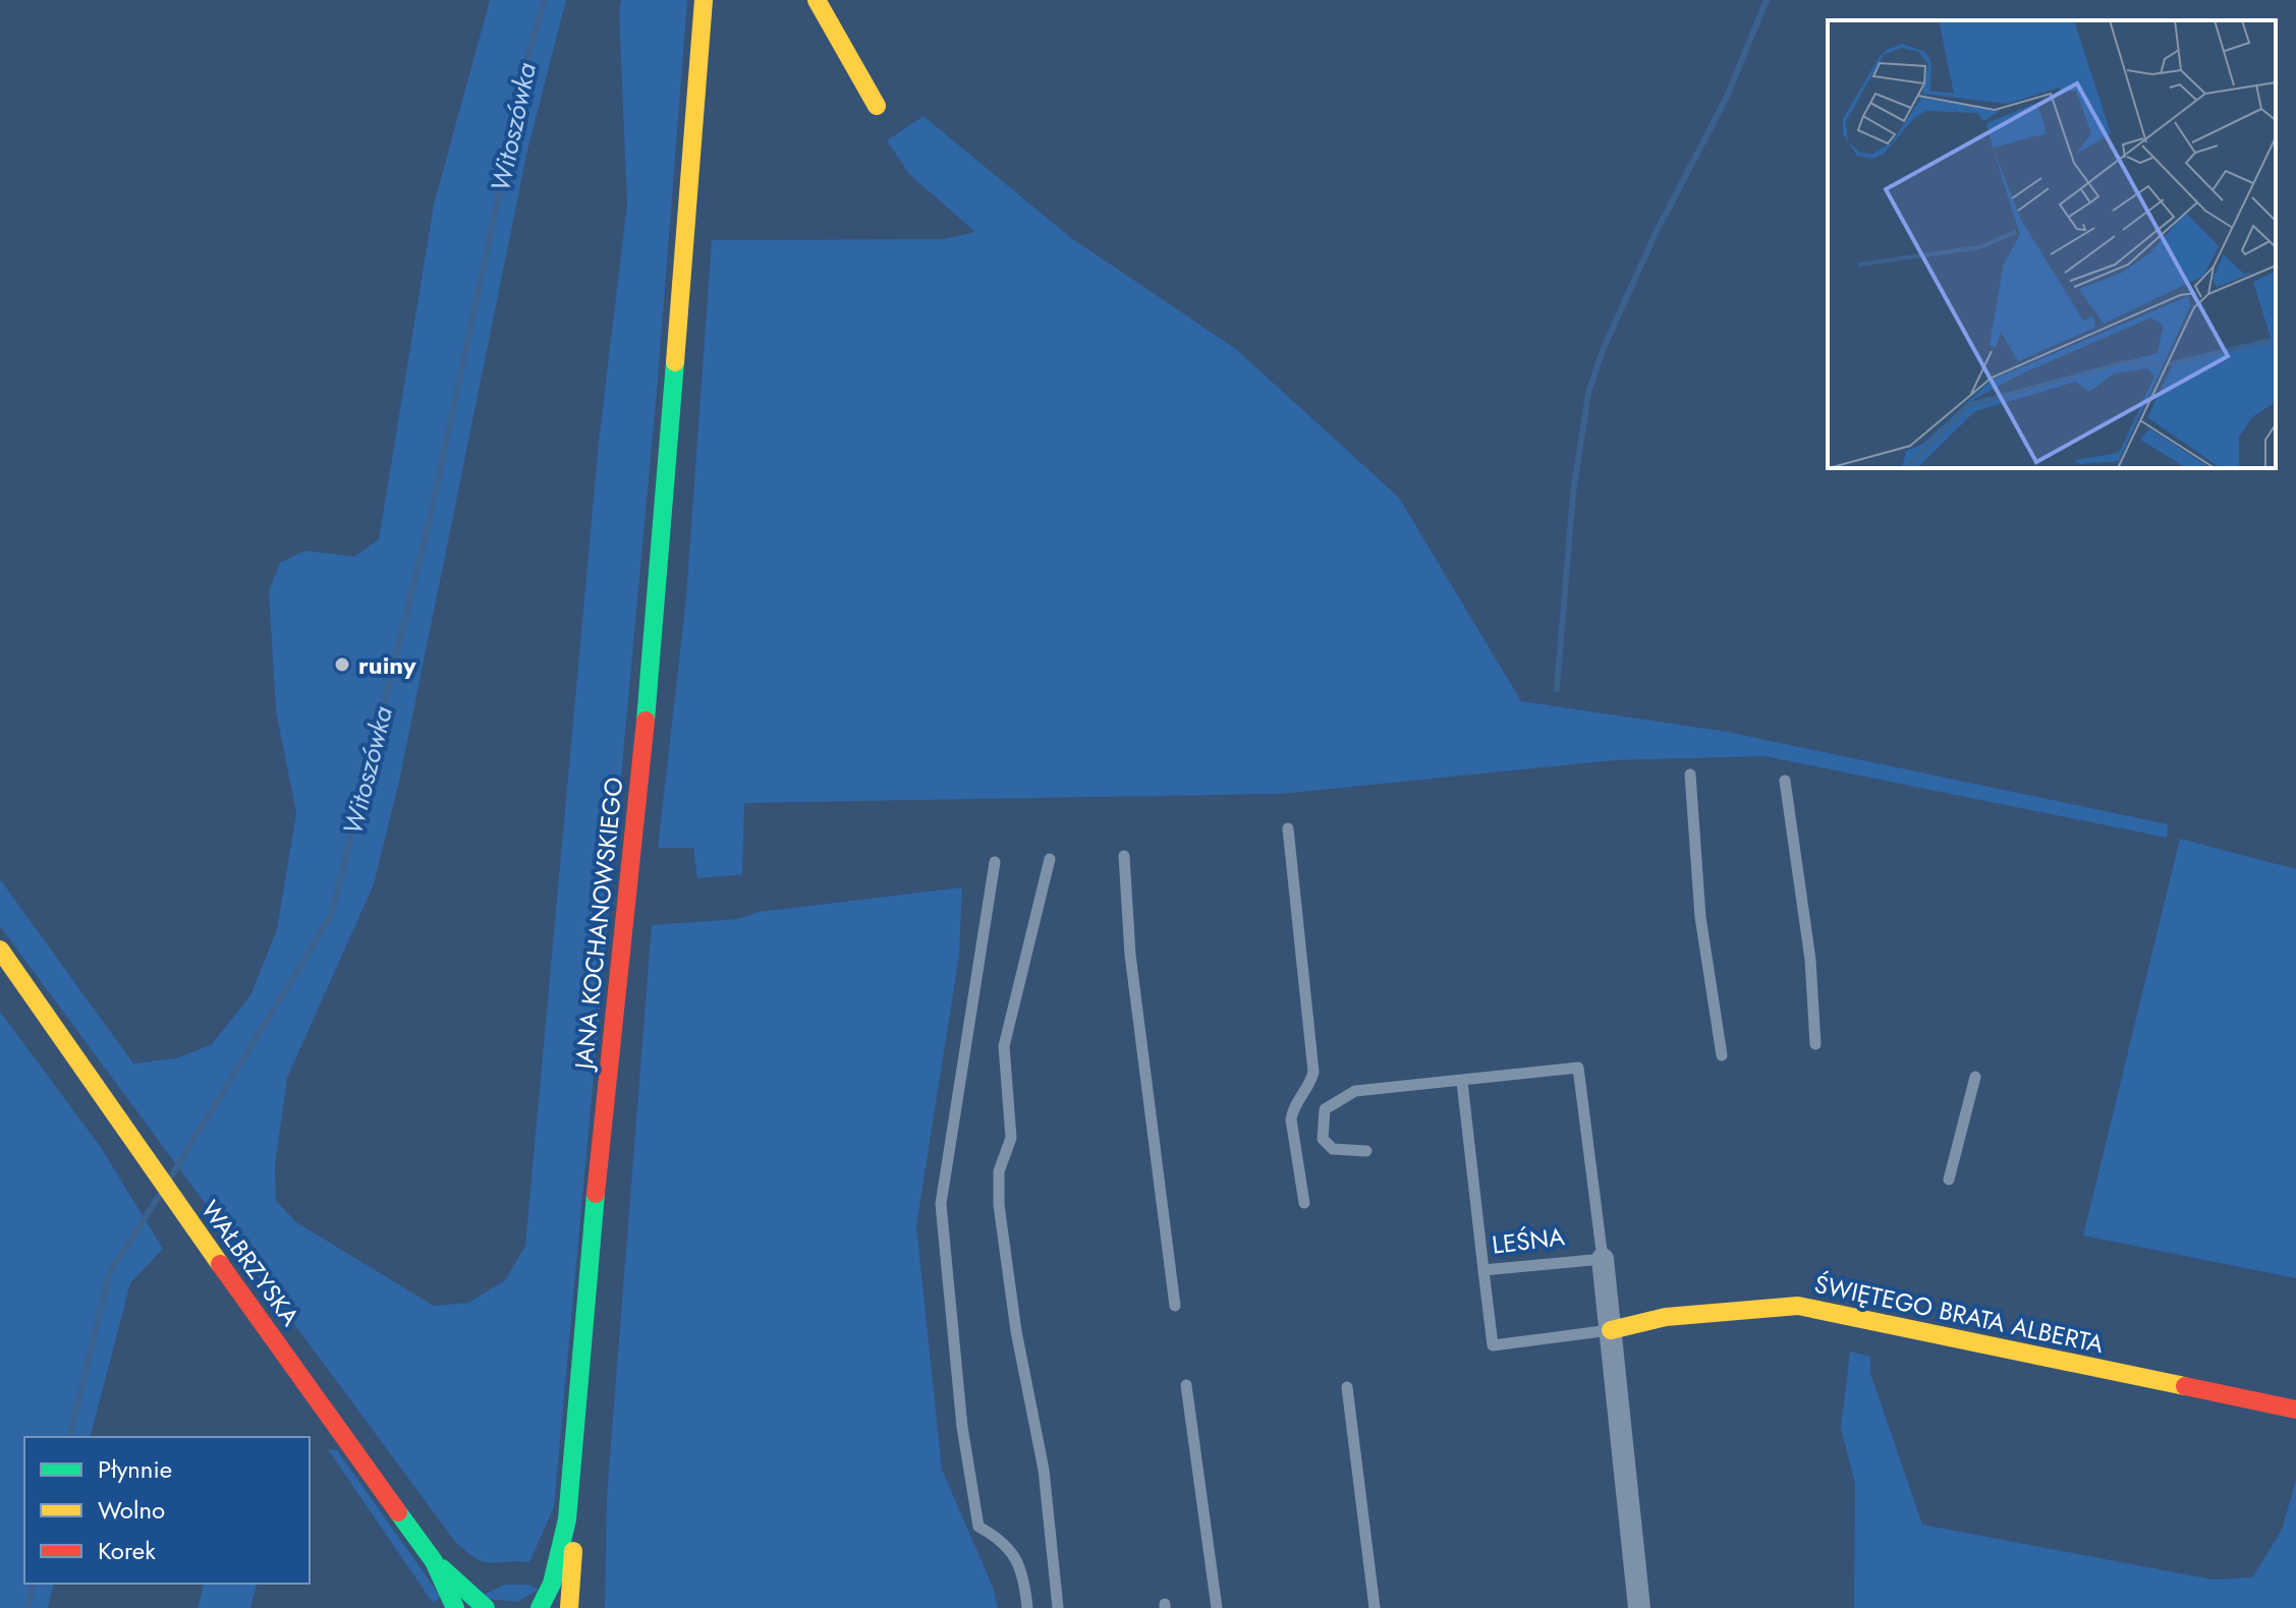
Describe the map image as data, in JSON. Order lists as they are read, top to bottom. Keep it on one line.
{"streets":{"street":["JANA KOCHANOWSKIEGO","WAŁBRZYSKA","ŚWIĘTEGO BRATA ALBERTA"],"lane":["LEŚNA"]},"crossings":[["LEŚNA","ŚWIĘTEGO BRATA ALBERTA"]],"water":["Witoszówka"],"places":["ruiny"],"legend":["Płynnie","Wolno","Korek"]}
